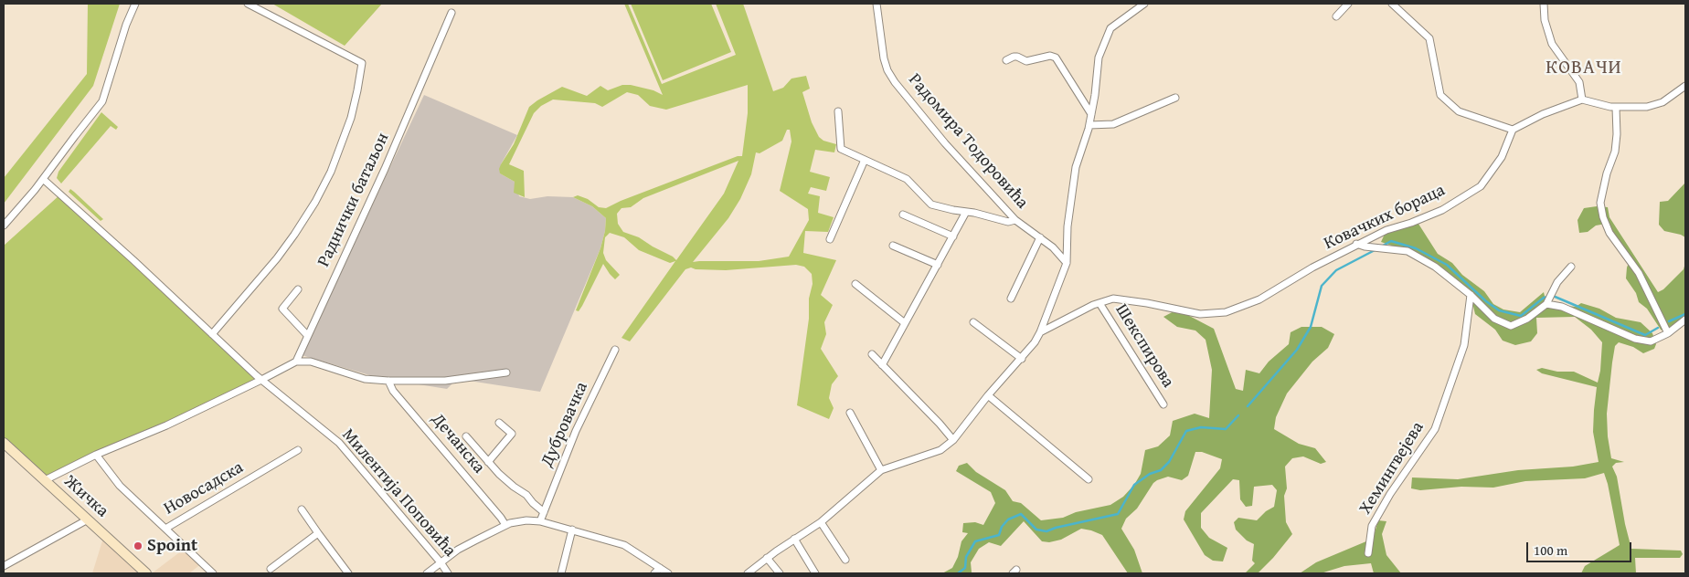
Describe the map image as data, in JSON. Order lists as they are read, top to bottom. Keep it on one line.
{"streets":{"main road":["Жичка"],"street":["Радомира Тодоровића","Раднички батаљон","Ковачких бораца","Шекспирова","Дубровачка","Дечанска","Хемингвејева","Новосадска","Милентија Поповића"]},"crossings":[["Радомира Тодоровића","Ковачких бораца"],["Ковачких бораца","Шекспирова"]],"districts":["КОВАЧИ"],"places":["Spoint"],"scale_bar":"100 m"}
